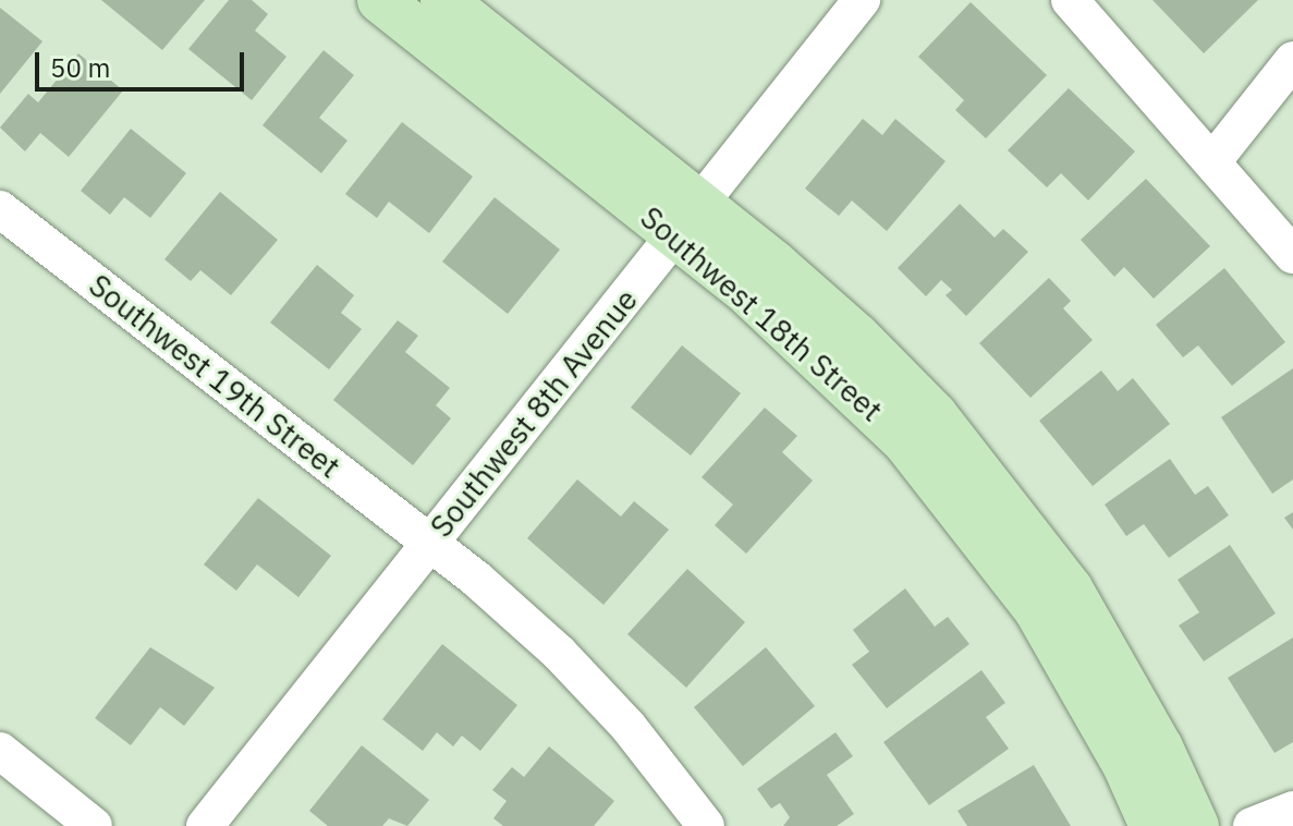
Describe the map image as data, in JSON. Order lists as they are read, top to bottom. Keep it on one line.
{"streets":{"main road":["Southwest 18th Street"],"street":["Southwest 19th Street","Southwest 8th Avenue"]},"crossings":[["Southwest 18th Street","Southwest 8th Avenue"],["Southwest 19th Street","Southwest 8th Avenue"]],"scale_bar":"50 m"}
